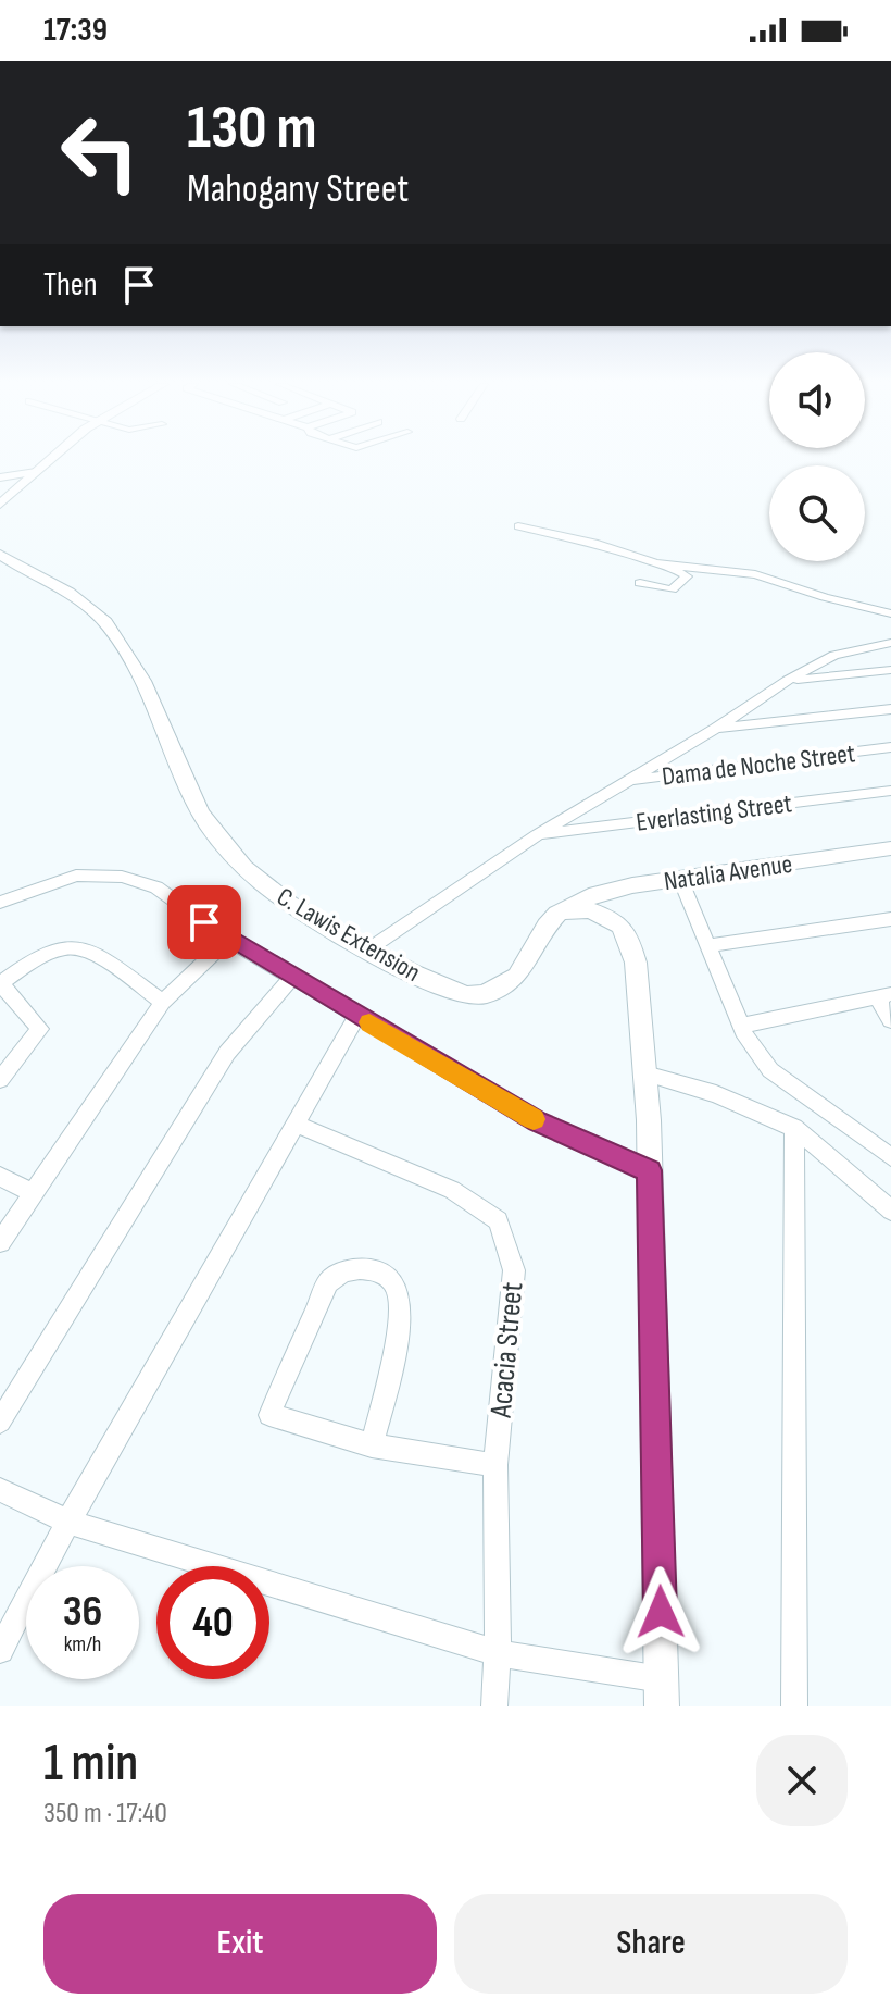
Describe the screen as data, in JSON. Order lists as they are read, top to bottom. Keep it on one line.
{"streets":{"street":["Dama de Noche Street","Everlasting Street","Natalia Avenue","C. Lawis Extension","Acacia Street"]},"crossings":[["Natalia Avenue","C. Lawis Extension"]],"page":{"status":"17:39","turn":["130 m","Mahogany Street"],"then":"Then","speed":"36 km/h","limit":"40","heading":["1 min","350 m · 17:40"],"buttons":["Exit","Share"]}}
